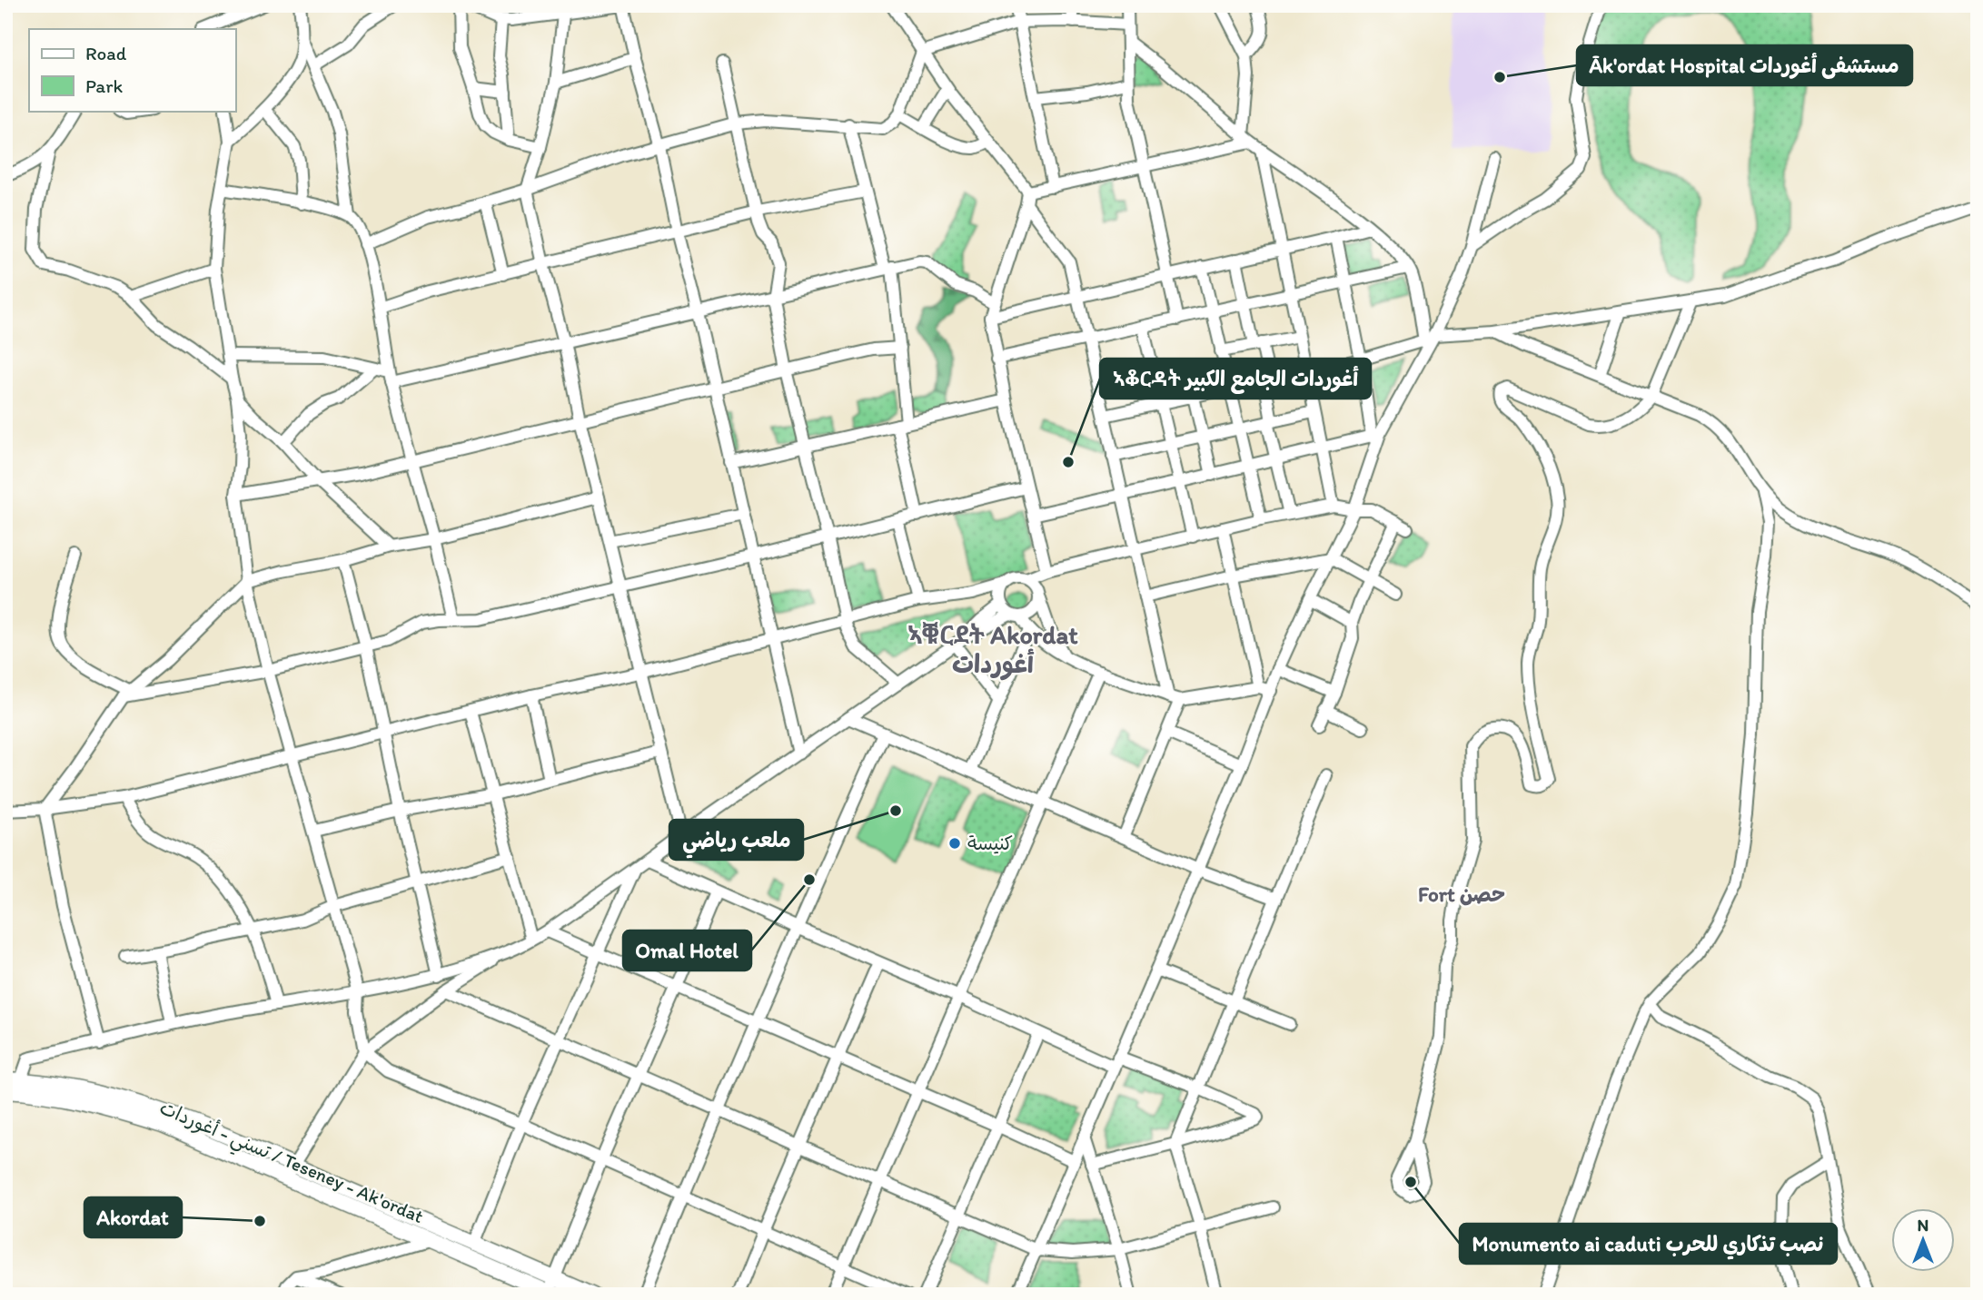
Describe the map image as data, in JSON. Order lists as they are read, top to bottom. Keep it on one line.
{"streets":{"main road":["تسني - أغوردات / Teseney - Ak'ordat"]},"districts":["ኣቑርደት Akordat أغوردات","Fort حصن"],"places":["Āk'ordat Hospital مستشفى أغوردات","ኣቆርዳት أغوردات الجامع الكبير","ملعب رياضي","كنيسة","Omal Hotel","Monumento ai caduti نصب تذكاري للحرب","Akordat"],"legend":["Road","Park"],"north":"top"}
